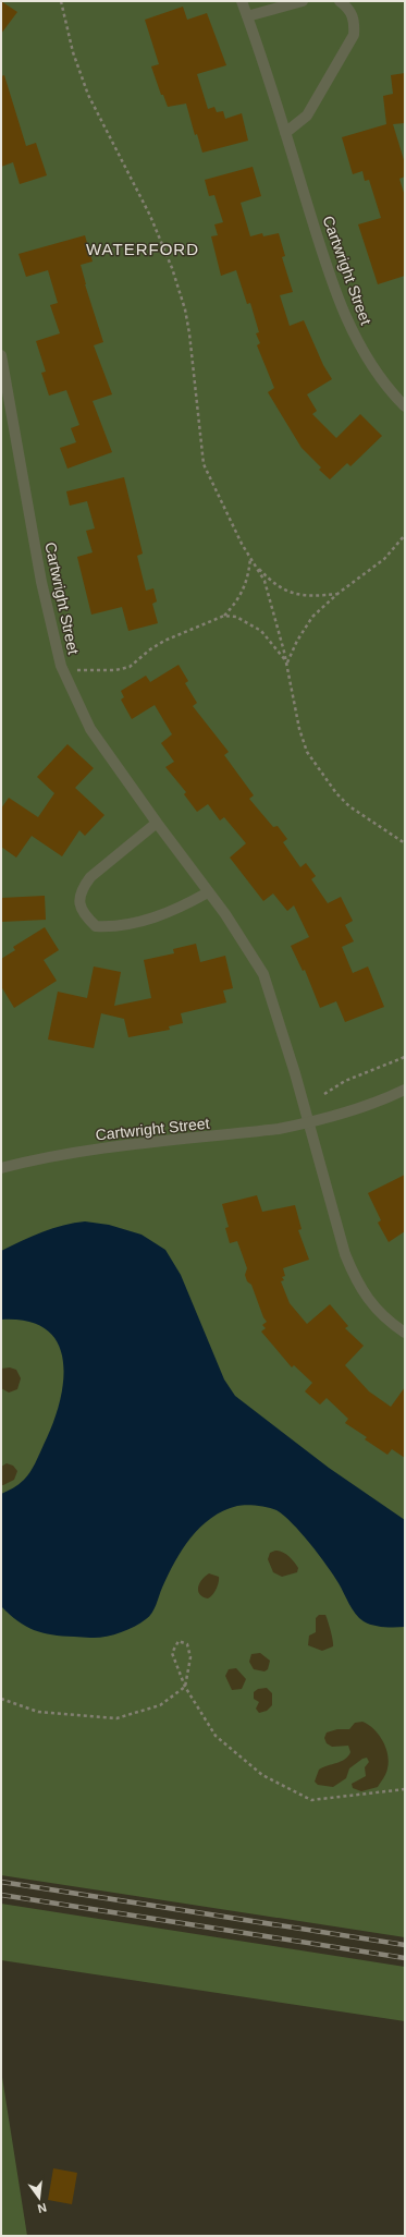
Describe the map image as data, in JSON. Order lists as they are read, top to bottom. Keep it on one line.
{"streets":{"street":["Cartwright Street"]},"districts":["WATERFORD"],"north":"bottom"}
